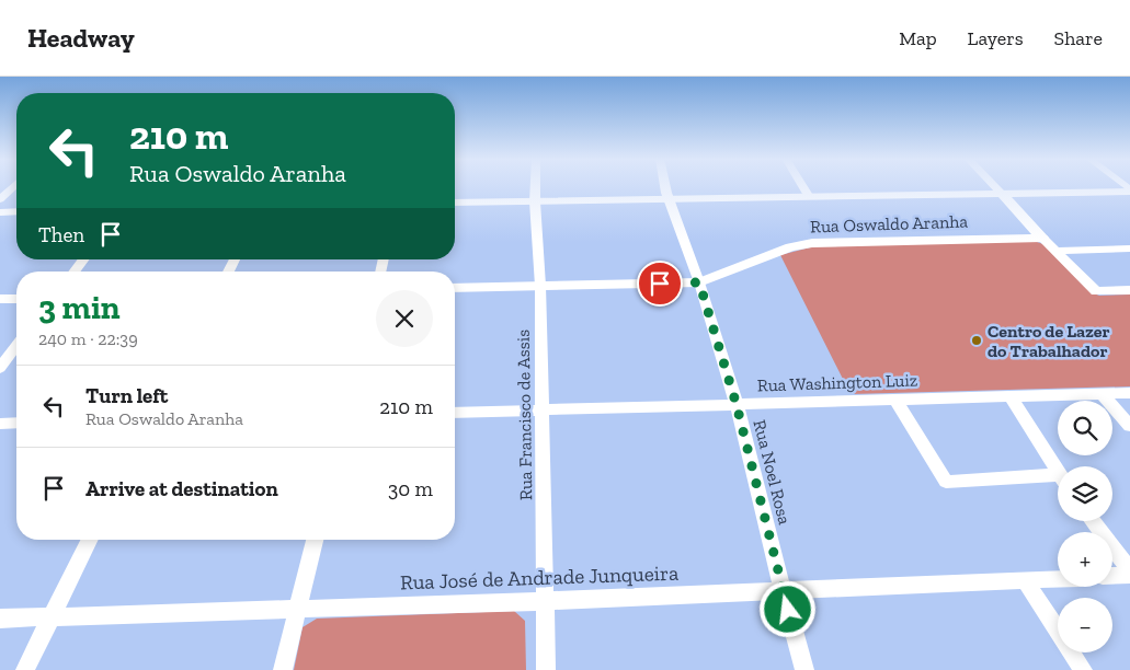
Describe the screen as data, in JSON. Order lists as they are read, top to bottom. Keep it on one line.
{"streets":{"street":["Rua Oswaldo Aranha","Rua Washington Luiz","Rua Francisco de Assis","Rua Noel Rosa","Rua José de Andrade Junqueira"]},"crossings":[["Rua Oswaldo Aranha","Rua Francisco de Assis"],["Rua Oswaldo Aranha","Rua Noel Rosa"],["Rua Washington Luiz","Rua Francisco de Assis"],["Rua Washington Luiz","Rua Noel Rosa"],["Rua Francisco de Assis","Rua José de Andrade Junqueira"],["Rua Noel Rosa","Rua José de Andrade Junqueira"]],"places":["Centro de Lazer do Trabalhador"],"page":{"header":"Headway","nav":["Map","Layers","Share"],"turn":["210 m","Rua Oswaldo Aranha"],"then":"Then","heading":["3 min","240 m · 22:39"],"list":[{"name":"Turn left","note":"Rua Oswaldo Aranha","value":"210 m"},{"name":"Arrive at destination","value":"30 m"}],"map_buttons":["+","−"]}}
